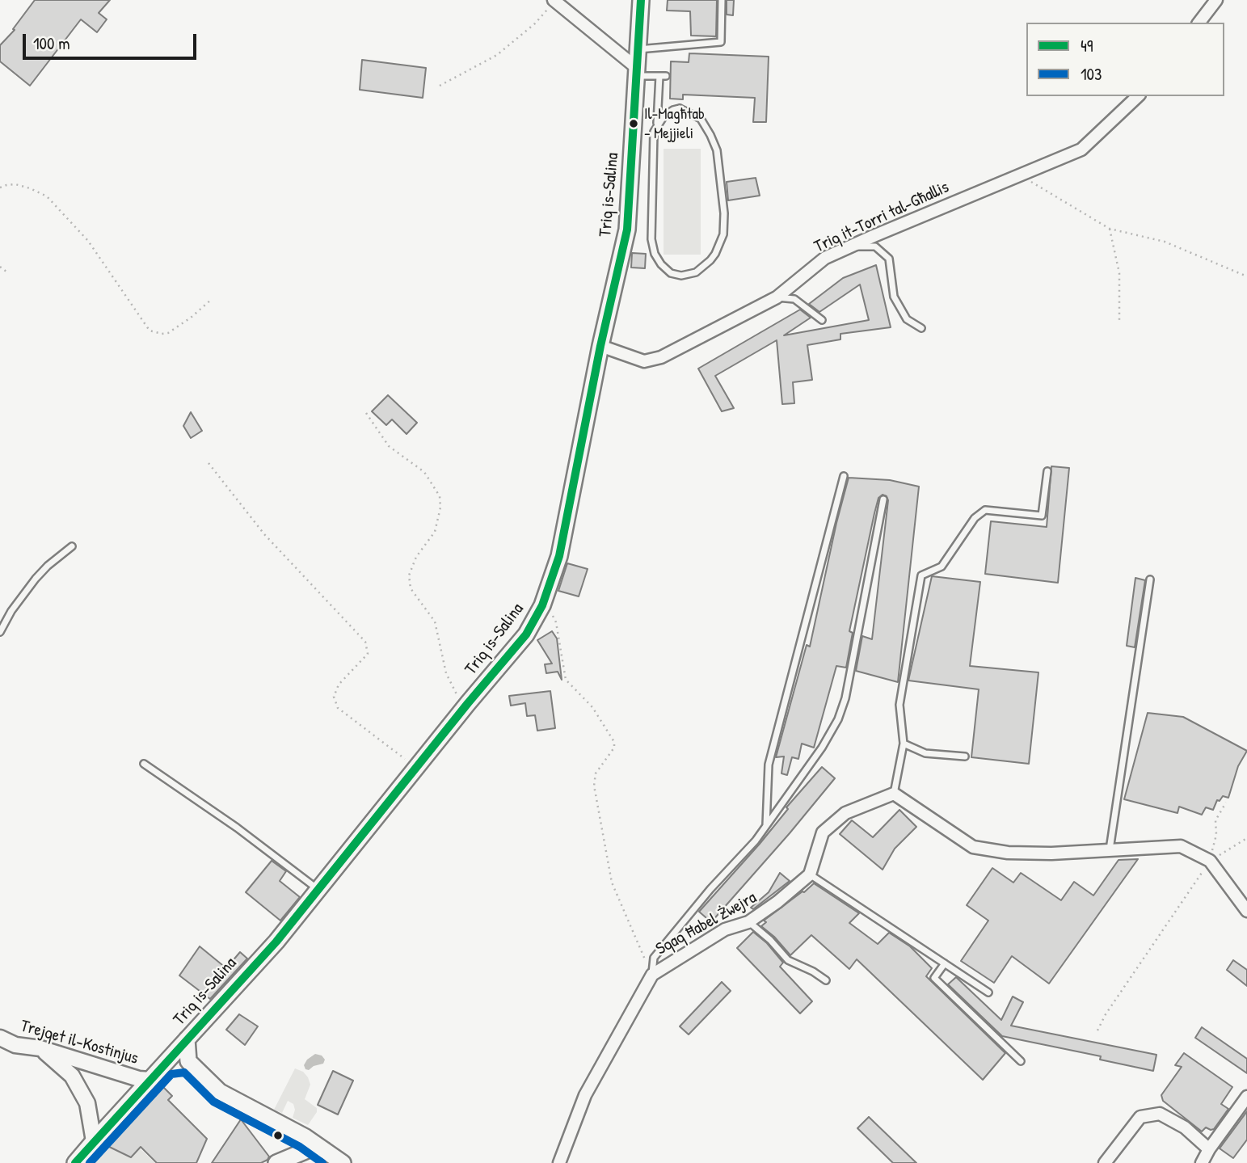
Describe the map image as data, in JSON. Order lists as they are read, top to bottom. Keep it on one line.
{"streets":{"main road":["Triq is-Salina"],"street":["Triq it-Torri tal-Għallis","Sqaq Ħabel Żwejra","Trejqet il-Kostinjus"]},"crossings":[["Triq is-Salina","Triq it-Torri tal-Għallis"],["Triq is-Salina","Trejqet il-Kostinjus"]],"places":["Il-Magħtab - Mejjieli"],"lines":["transit line 49","transit line 103"],"legend":["49","103"],"scale_bar":"100 m"}
